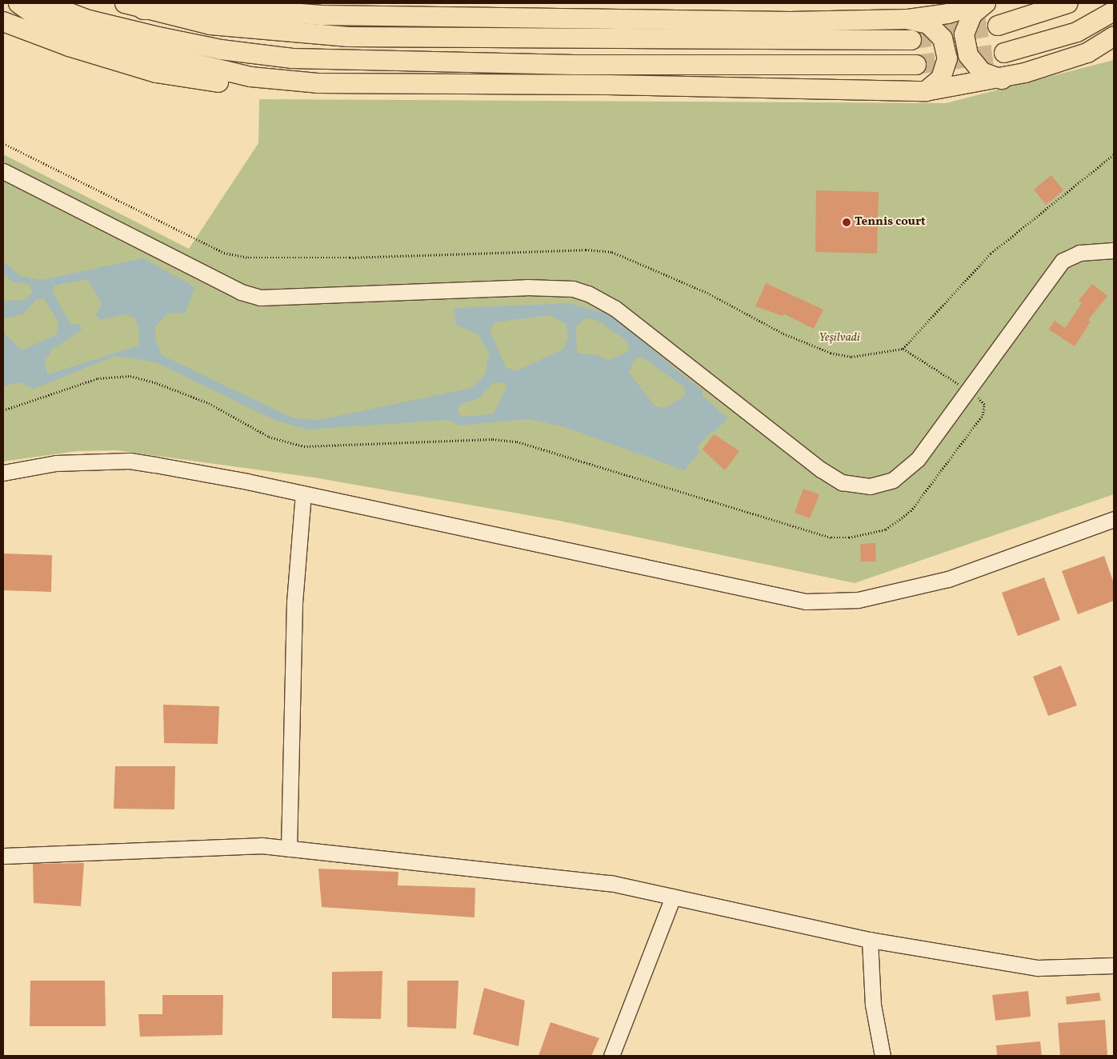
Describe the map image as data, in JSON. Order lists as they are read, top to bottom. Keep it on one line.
{"parks":["Yeşilvadi"],"places":["Tennis court"]}
